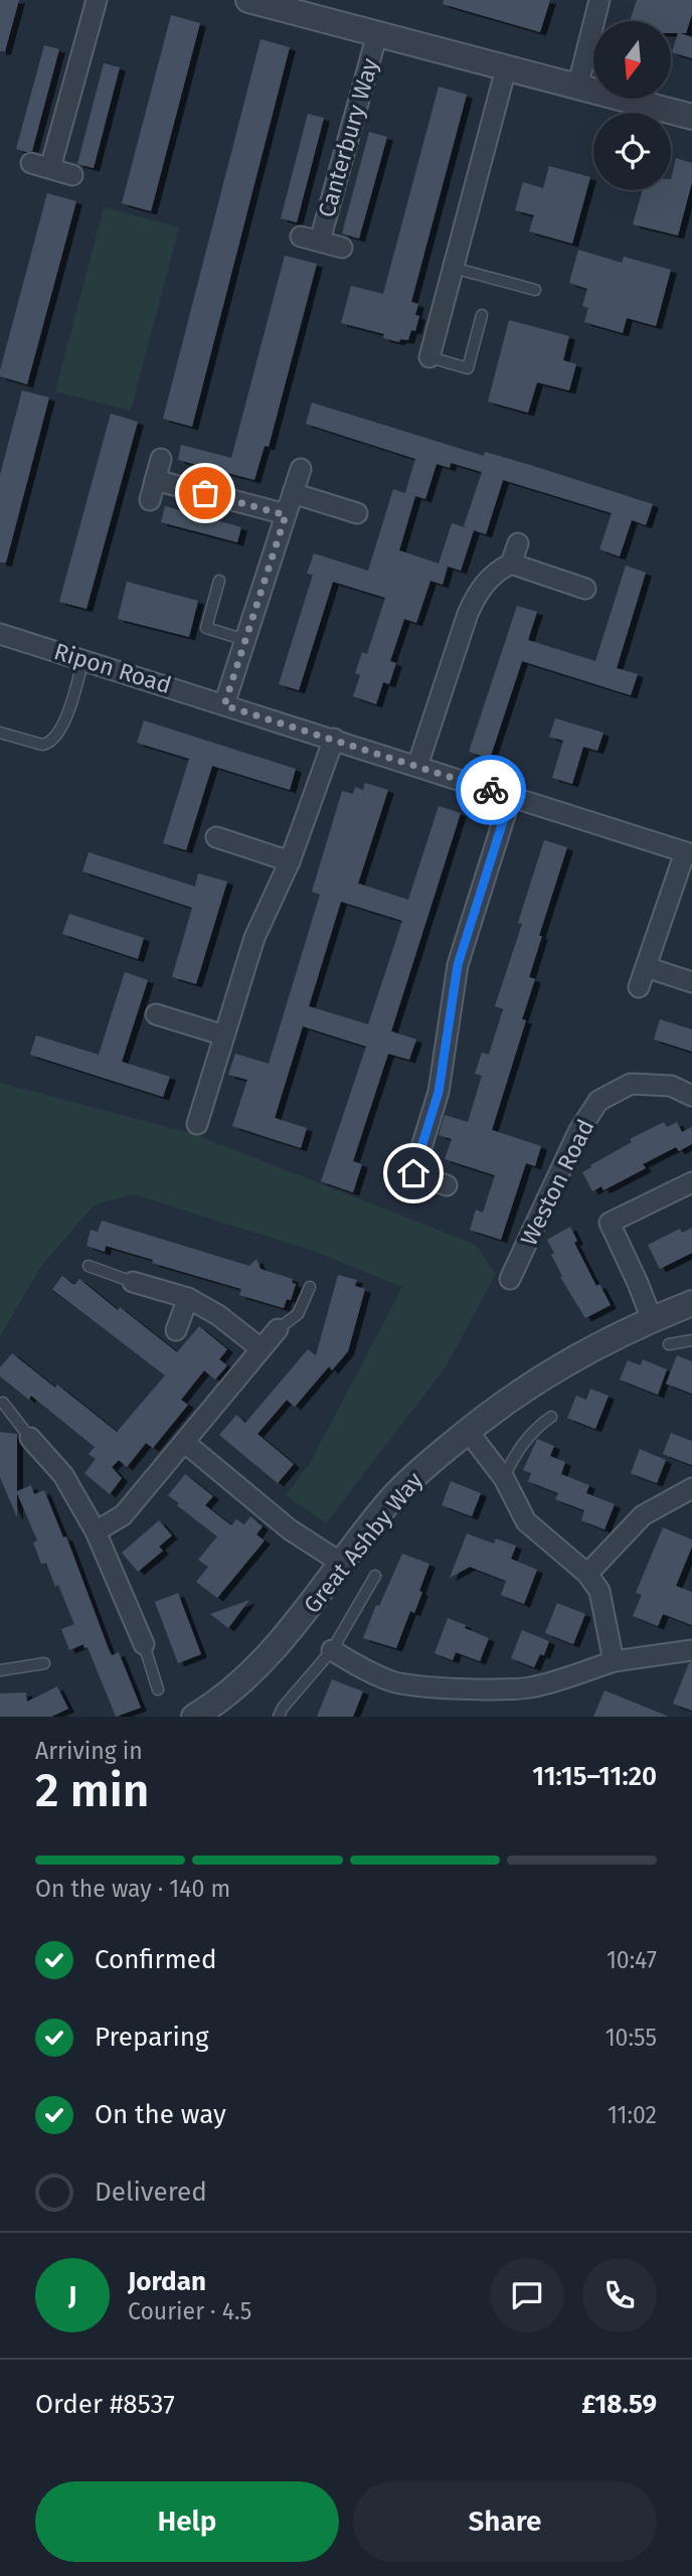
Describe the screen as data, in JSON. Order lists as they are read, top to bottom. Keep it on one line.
{"streets":{"street":["Canterbury Way","Ripon Road","Weston Road","Great Ashby Way"]},"north":"bottom","page":{"heading":["2 min","Arriving in","11:15–11:20"],"panel":["Jordan","Courier · 4.5","Order #8537","£18.59"],"bar":"On the way · 140 m","list":[["Confirmed","10:47"],["Preparing","10:55"],["On the way","11:02"],"Delivered"],"round":"J","buttons":["Help","Share"]}}
